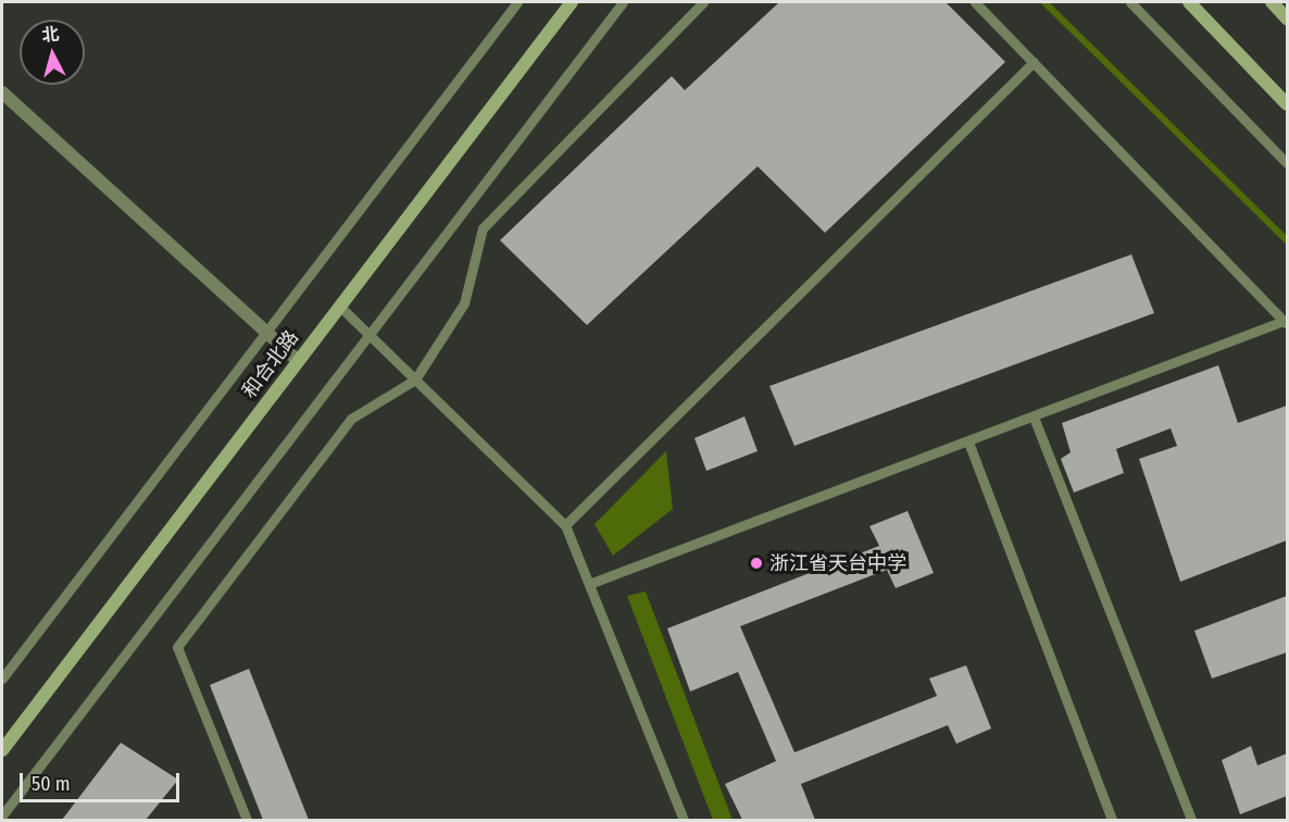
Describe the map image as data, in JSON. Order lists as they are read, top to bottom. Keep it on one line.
{"streets":{"main road":["和合北路"]},"places":["浙江省天台中学"],"scale_bar":"50 m","north":"top"}
